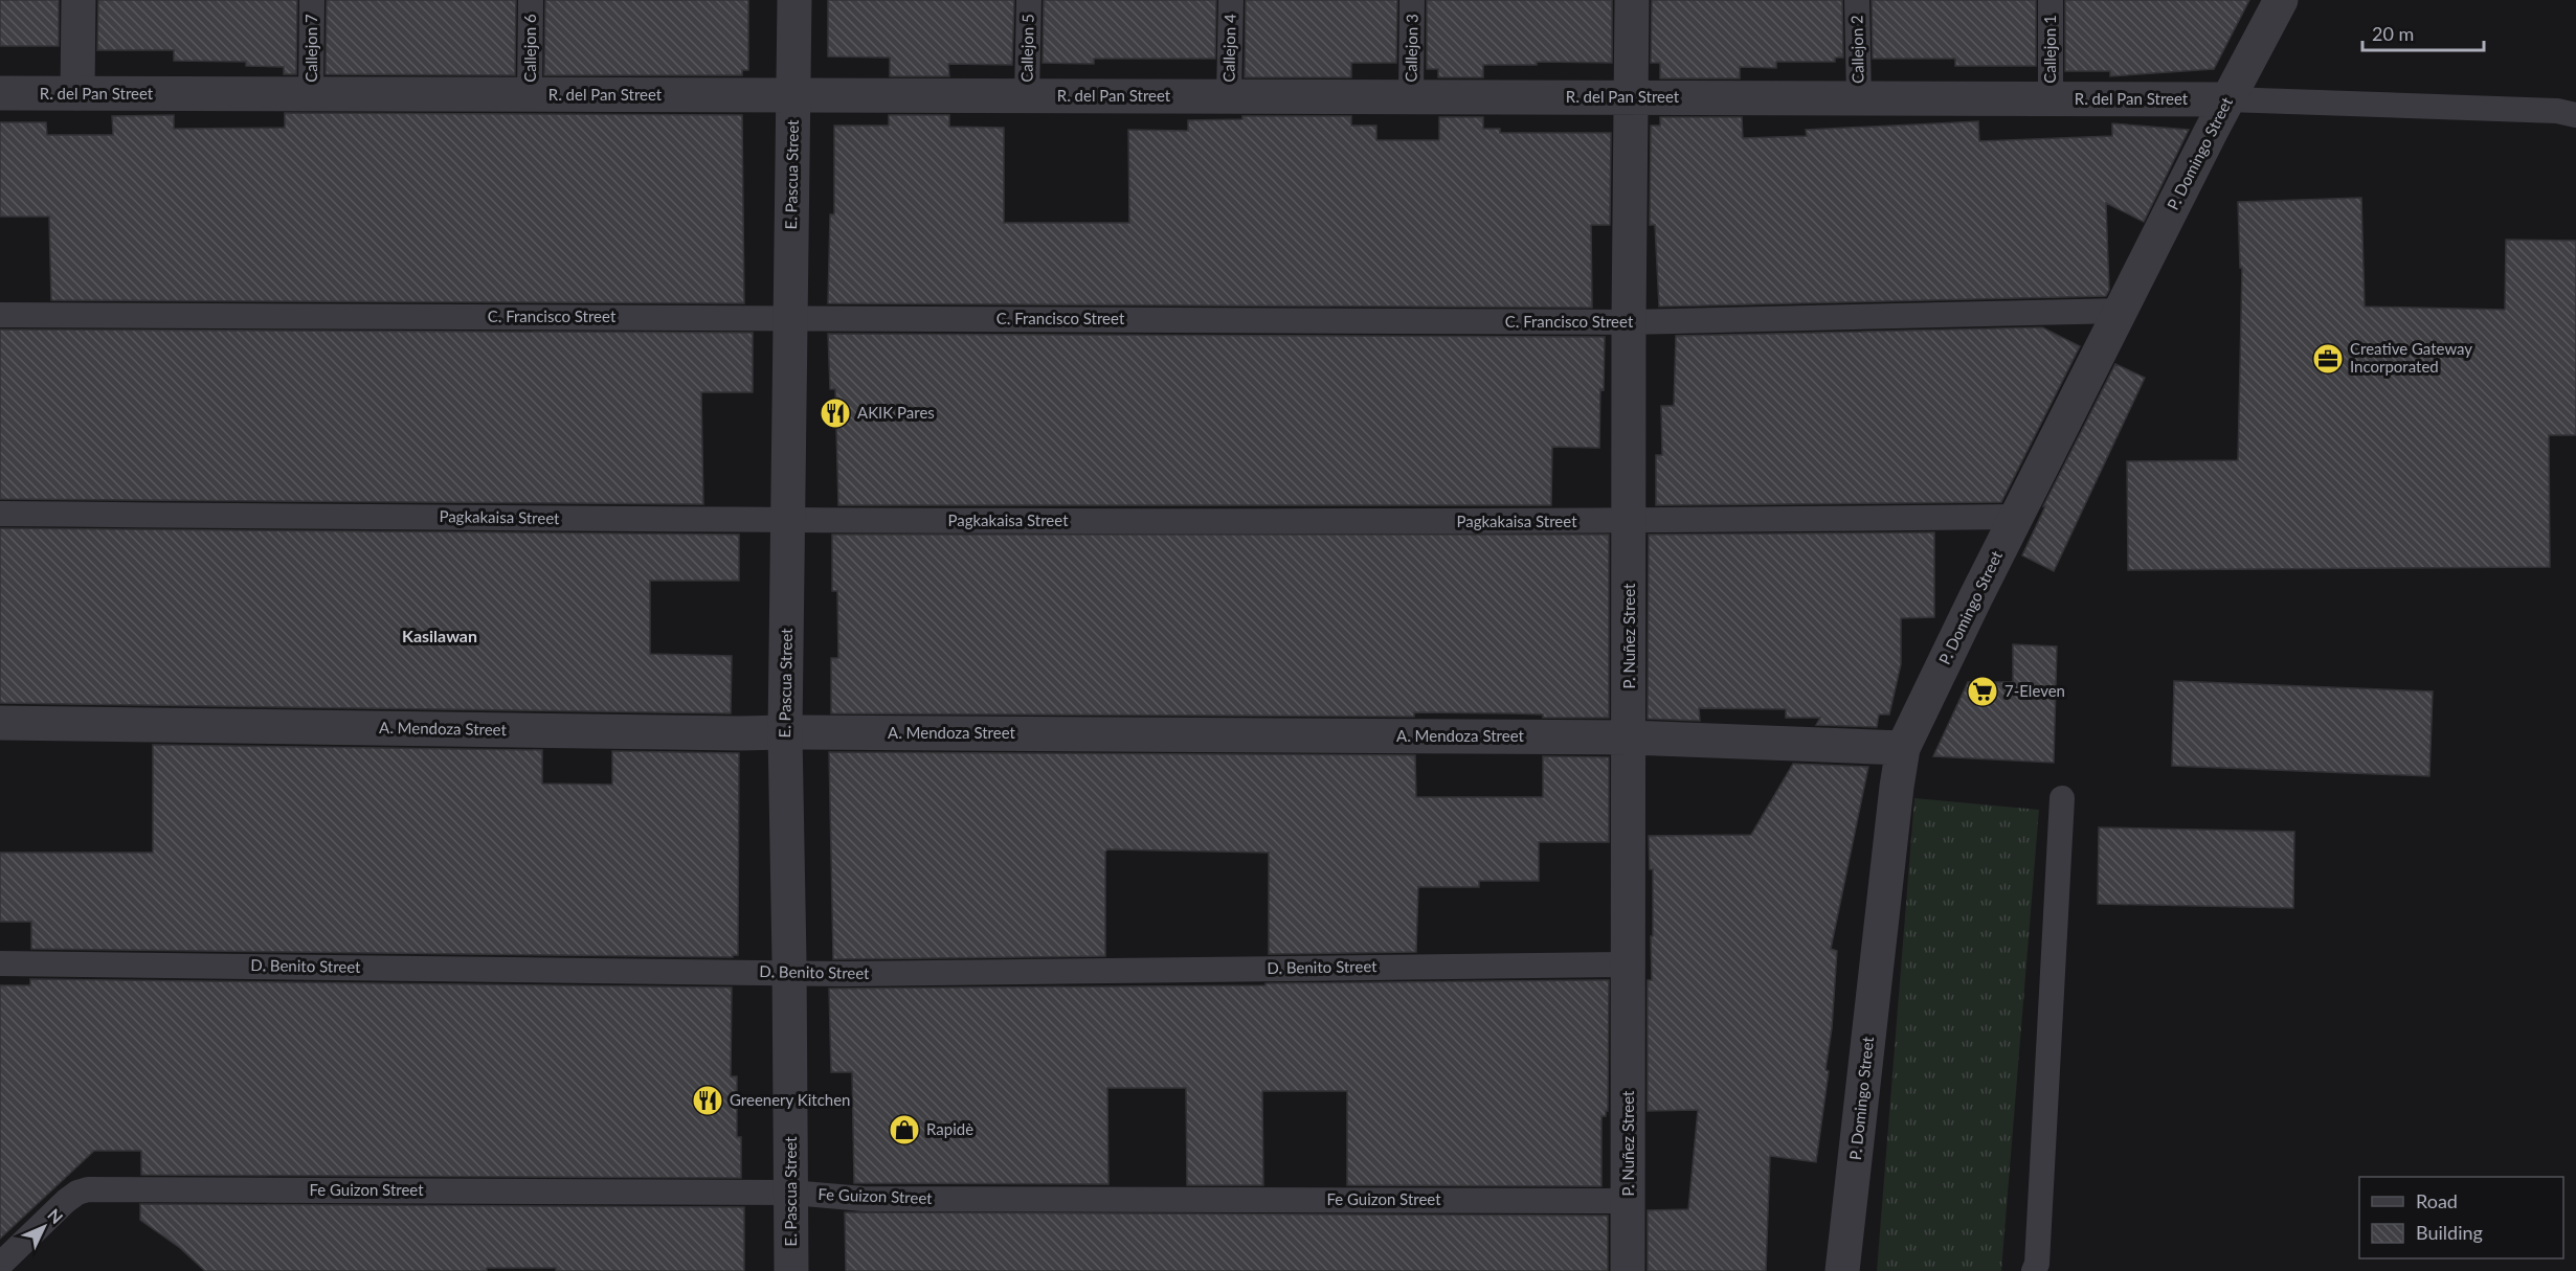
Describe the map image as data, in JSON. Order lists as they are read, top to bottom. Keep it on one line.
{"streets":{"street":["R. del Pan Street","P. Domingo Street","E. Pascua Street","P. Nuñez Street","A. Mendoza Street"],"lane":["Callejon 7","Callejon 6","Callejon 5","Callejon 4","Callejon 3","Callejon 2","Callejon 1","C. Francisco Street","Pagkakaisa Street","D. Benito Street","Fe Guizon Street"]},"crossings":[["Callejon 7","R. del Pan Street"],["Callejon 6","R. del Pan Street"],["Callejon 5","R. del Pan Street"],["Callejon 4","R. del Pan Street"],["Callejon 3","R. del Pan Street"],["Callejon 2","R. del Pan Street"],["Callejon 1","R. del Pan Street"],["R. del Pan Street","P. Domingo Street"],["R. del Pan Street","E. Pascua Street"],["R. del Pan Street","P. Nuñez Street"],["P. Domingo Street","C. Francisco Street"],["P. Domingo Street","Pagkakaisa Street"],["P. Domingo Street","A. Mendoza Street"],["E. Pascua Street","C. Francisco Street"],["E. Pascua Street","Pagkakaisa Street"],["E. Pascua Street","A. Mendoza Street"],["E. Pascua Street","D. Benito Street"],["E. Pascua Street","Fe Guizon Street"],["C. Francisco Street","P. Nuñez Street"],["Pagkakaisa Street","P. Nuñez Street"],["P. Nuñez Street","A. Mendoza Street"],["P. Nuñez Street","D. Benito Street"],["P. Nuñez Street","Fe Guizon Street"]],"districts":["Kasilawan"],"places":{"office":["Creative Gateway Incorporated"],"restaurant":["AKIK Pares","Greenery Kitchen"],"supermarket":["7-Eleven"],"shop":["Rapidè"]},"legend":["Road","Building"],"scale_bar":"20 m","north":"top right"}
